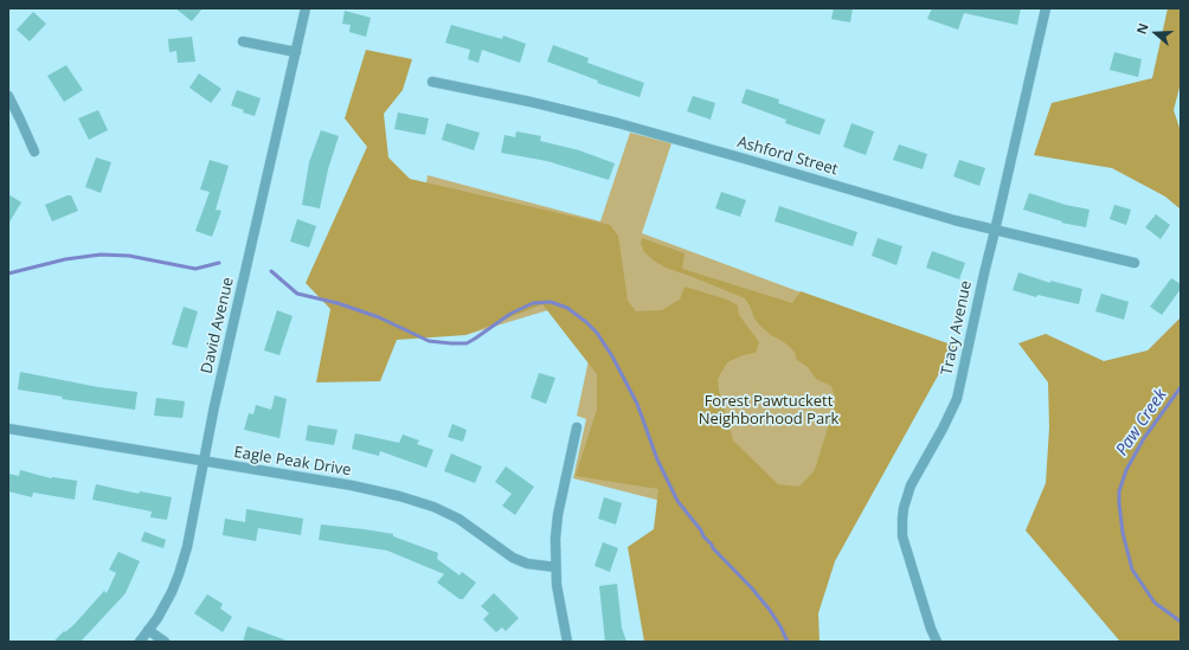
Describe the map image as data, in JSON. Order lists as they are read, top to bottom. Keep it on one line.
{"streets":{"street":["Ashford Street","David Avenue","Tracy Avenue","Eagle Peak Drive"]},"crossings":[["Ashford Street","Tracy Avenue"],["David Avenue","Eagle Peak Drive"]],"water":["Paw Creek"],"parks":["Forest Pawtuckett Neighborhood Park"],"north":"left"}
